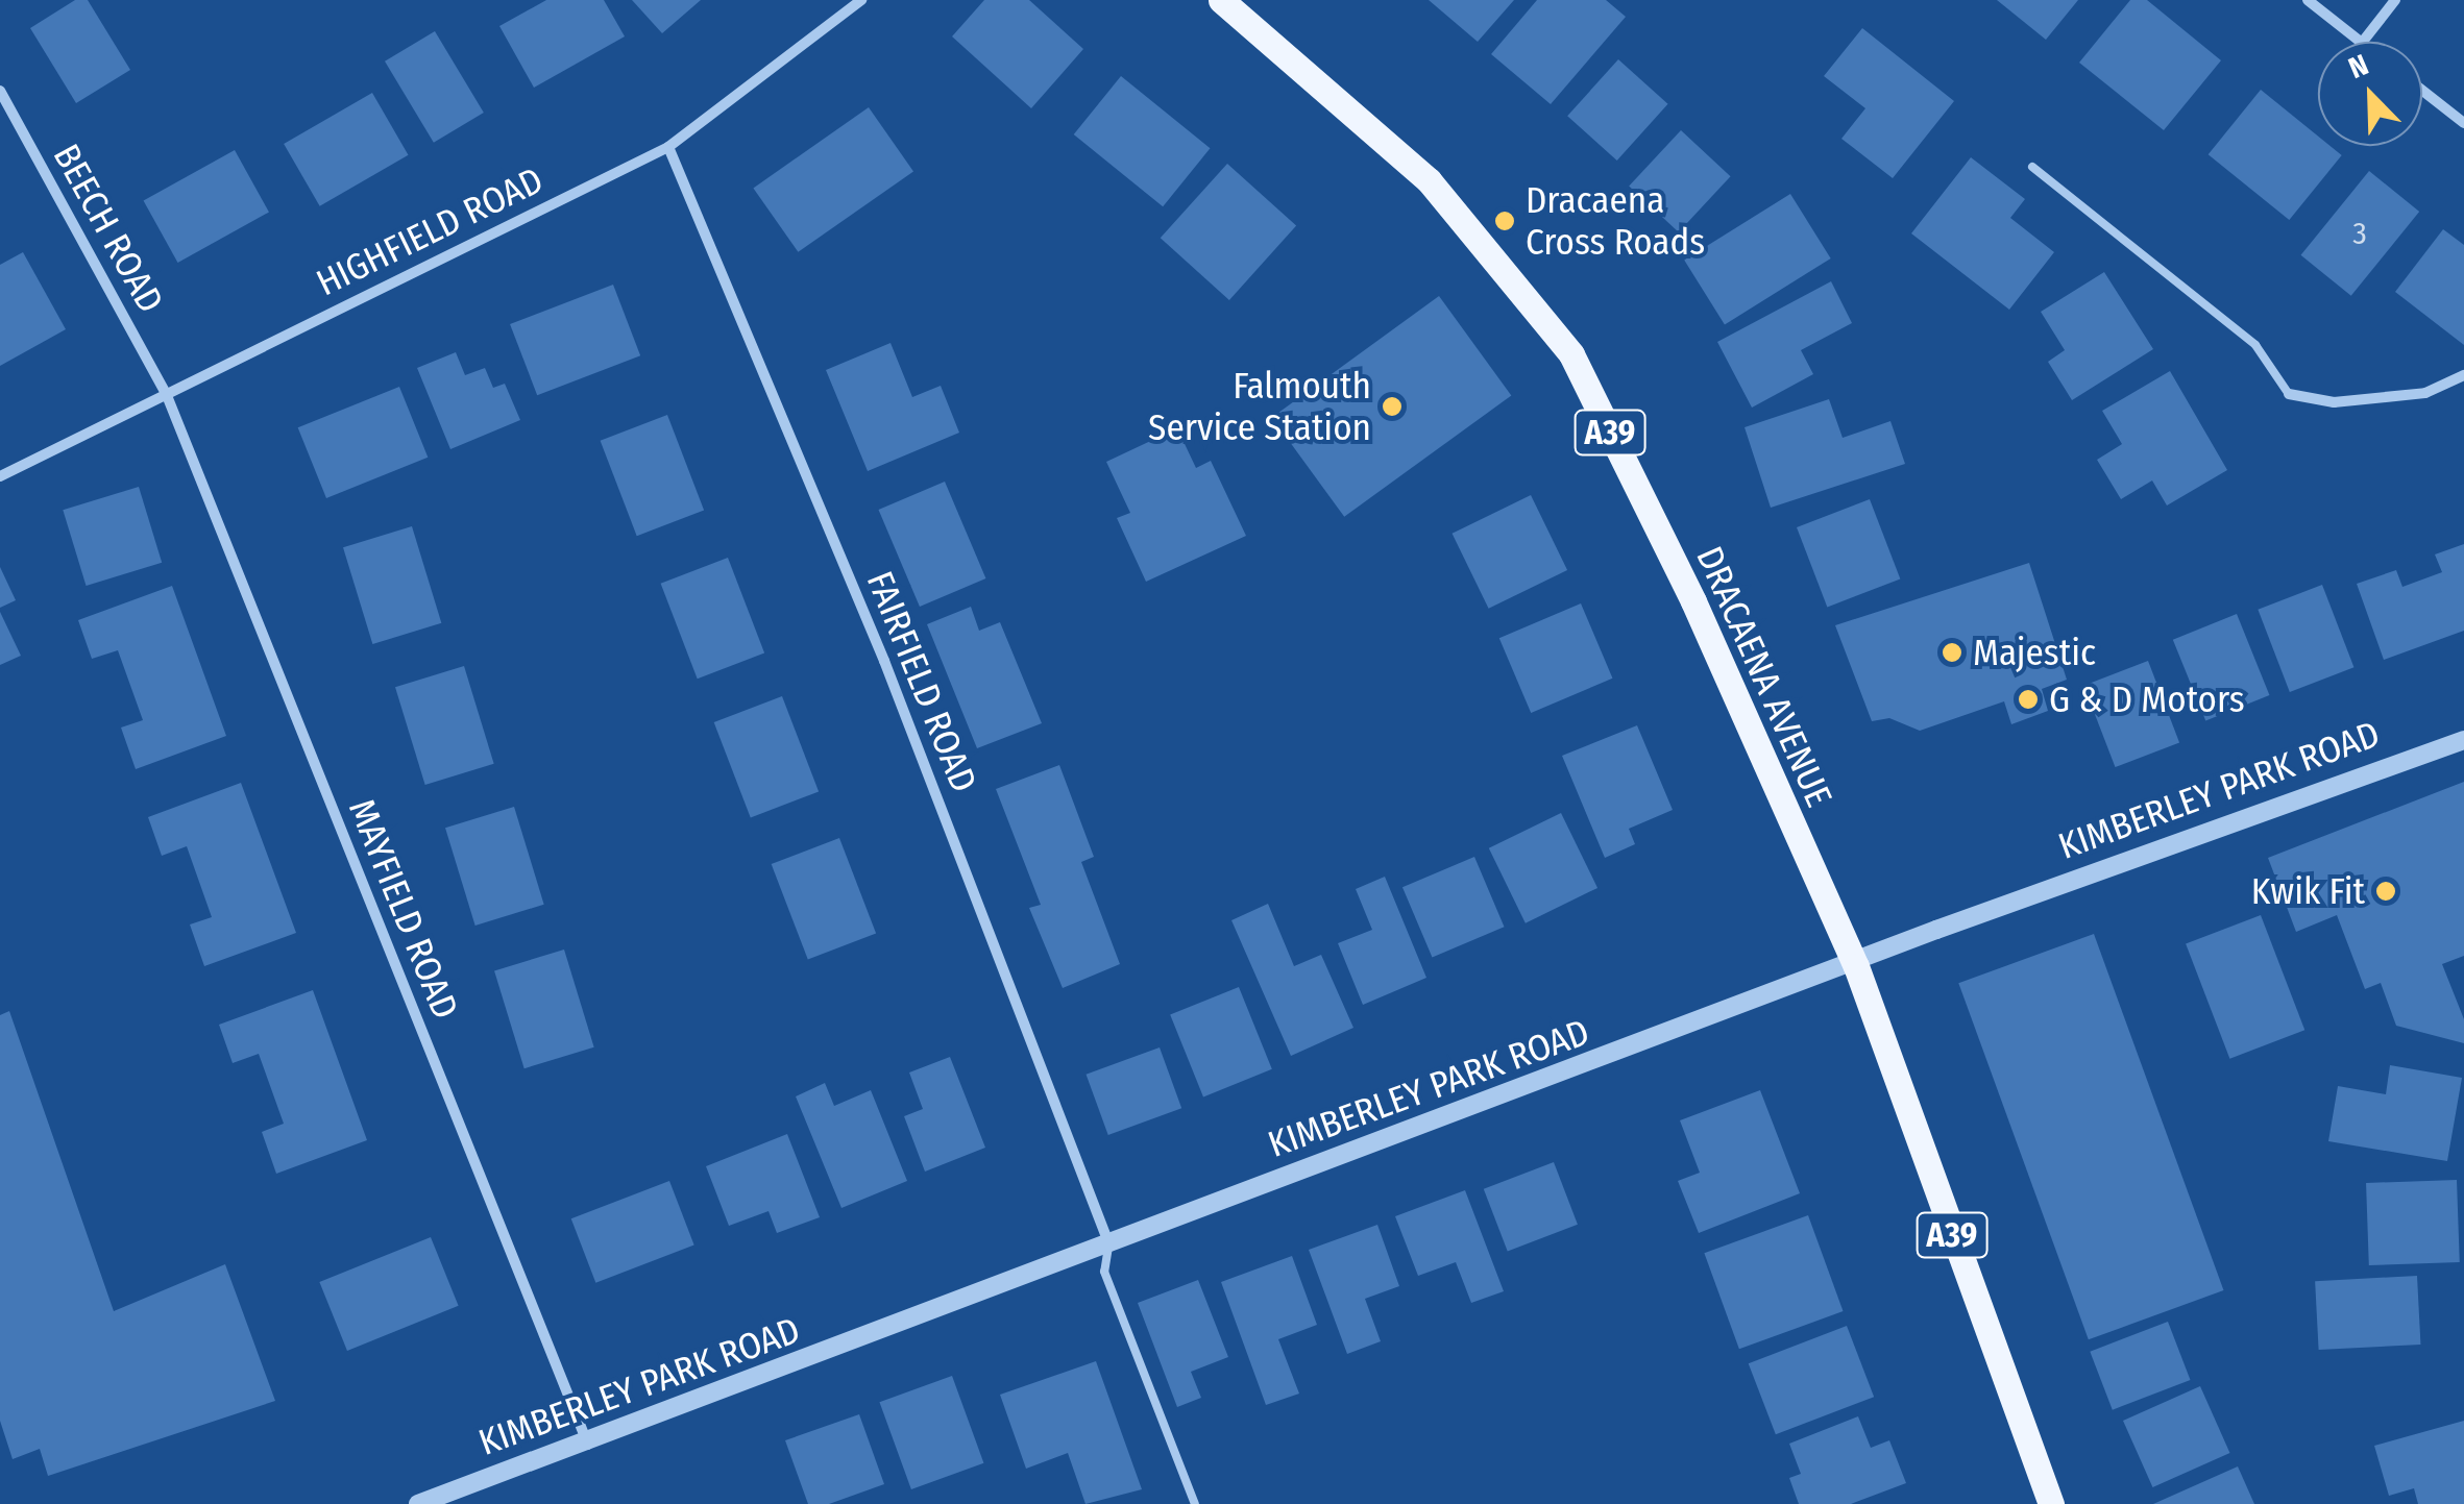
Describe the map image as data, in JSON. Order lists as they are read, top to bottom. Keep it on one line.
{"streets":{"main road":["A39","DRACAENA AVENUE"],"street":["BEECH ROAD","HIGHFIELD ROAD","FAIRFIELD ROAD","KIMBERLEY PARK ROAD","MAYFIELD ROAD"]},"crossings":[["BEECH ROAD","HIGHFIELD ROAD"],["BEECH ROAD","MAYFIELD ROAD"],["HIGHFIELD ROAD","FAIRFIELD ROAD"],["HIGHFIELD ROAD","MAYFIELD ROAD"],["DRACAENA AVENUE","KIMBERLEY PARK ROAD"],["FAIRFIELD ROAD","KIMBERLEY PARK ROAD"],["KIMBERLEY PARK ROAD","MAYFIELD ROAD"]],"places":["Dracaena Cross Roads","Falmouth Service Station","Majestic","G & D Motors","Kwik Fit"],"house_numbers":["3"],"north":"top left"}
